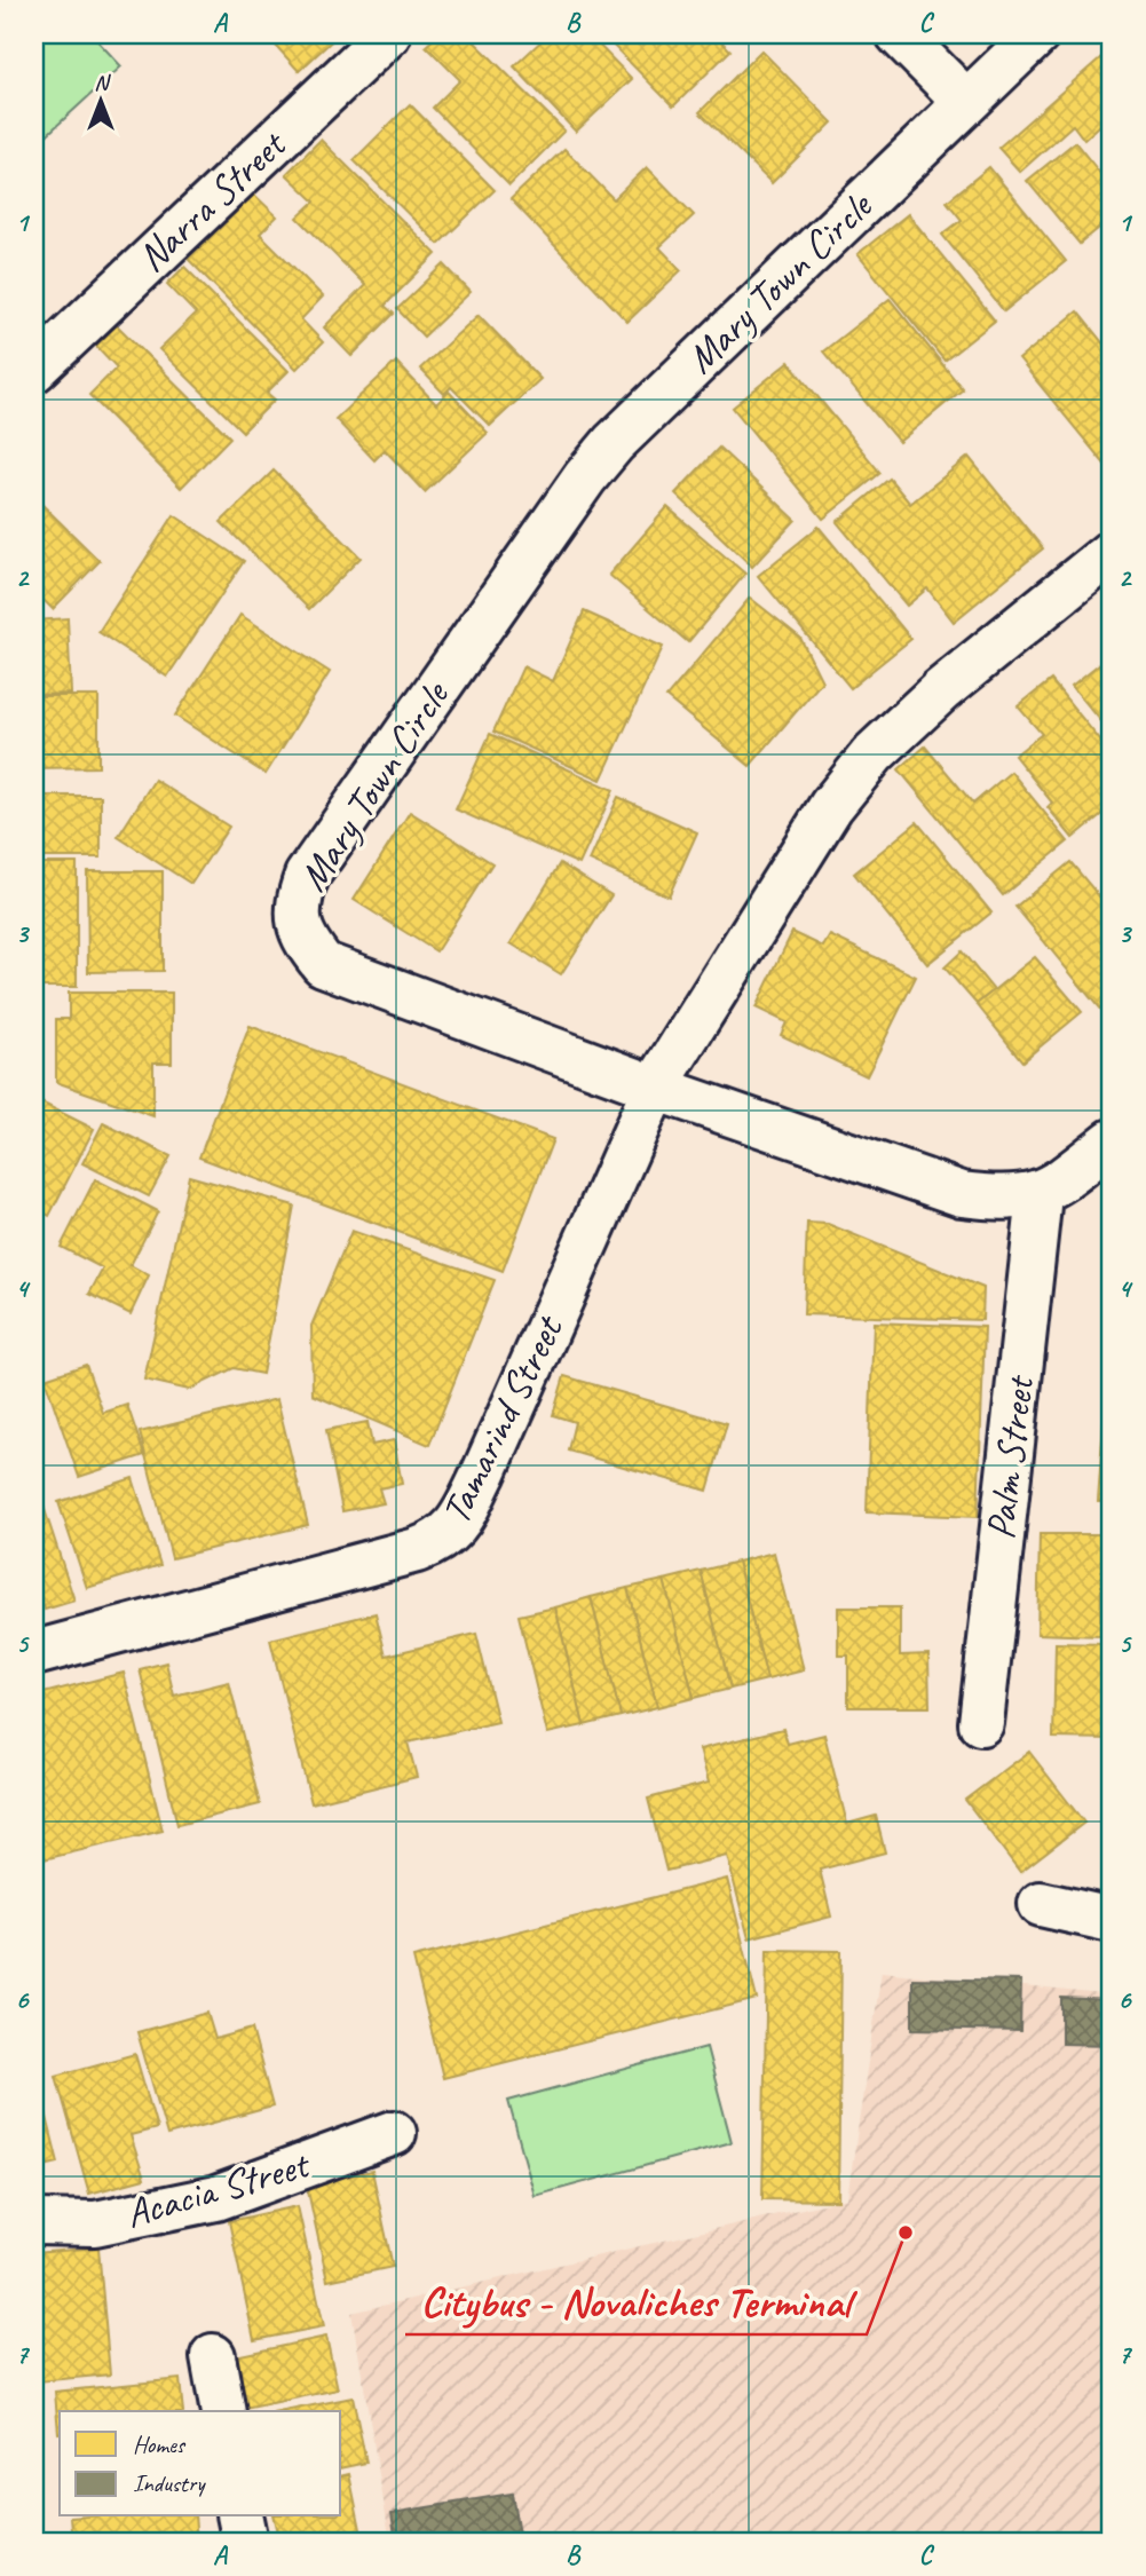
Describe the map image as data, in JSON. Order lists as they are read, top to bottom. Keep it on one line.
{"streets":{"street":["Narra Street","Mary Town Circle","Tamarind Street","Palm Street","Acacia Street"]},"crossings":[["Mary Town Circle","Tamarind Street"],["Mary Town Circle","Palm Street"]],"places":["Citybus - Novaliches Terminal"],"legend":["Homes","Industry"],"north":"top","grid":{"columns":["A","B","C"],"rows":["1","2","3","4","5","6","7"]}}
